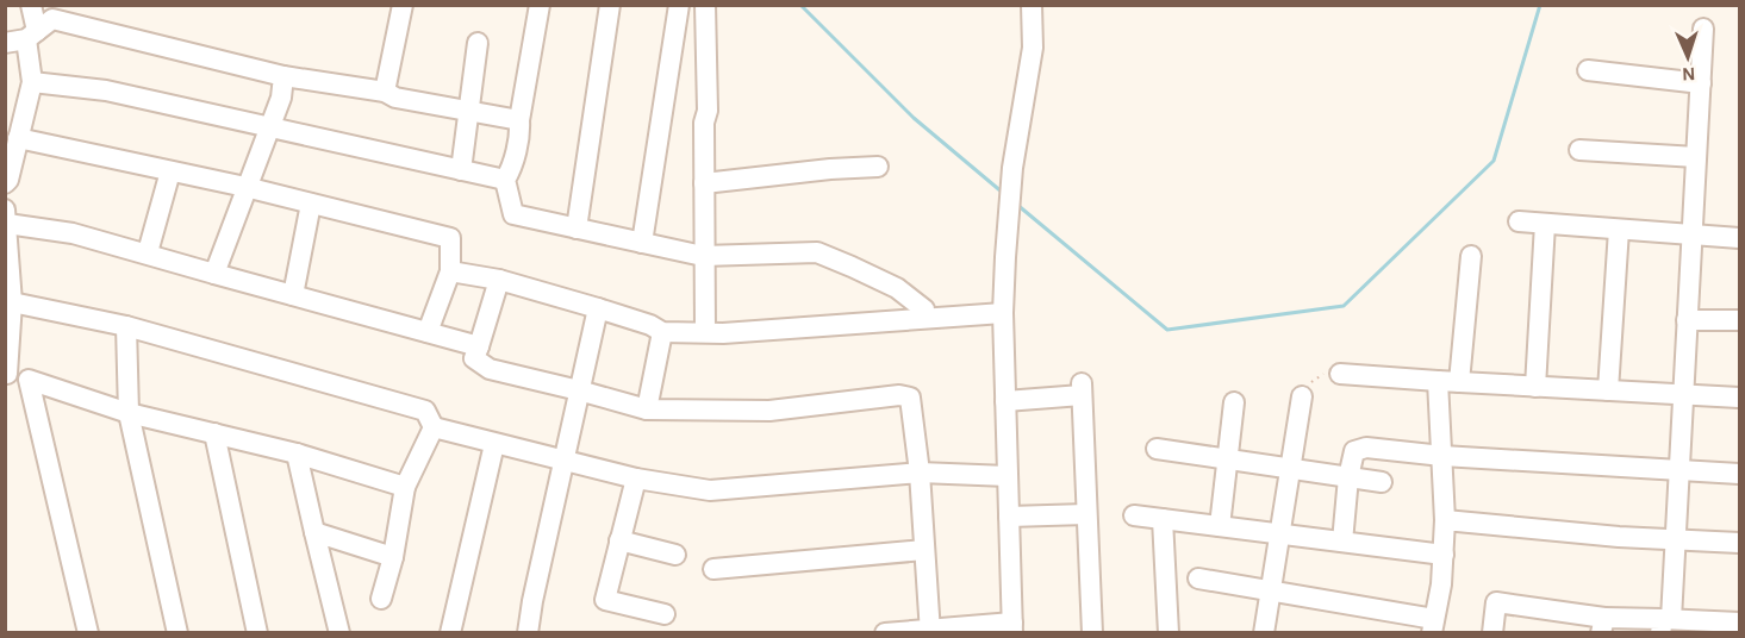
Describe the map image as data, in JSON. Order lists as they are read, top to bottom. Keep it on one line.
{"north":"bottom"}
